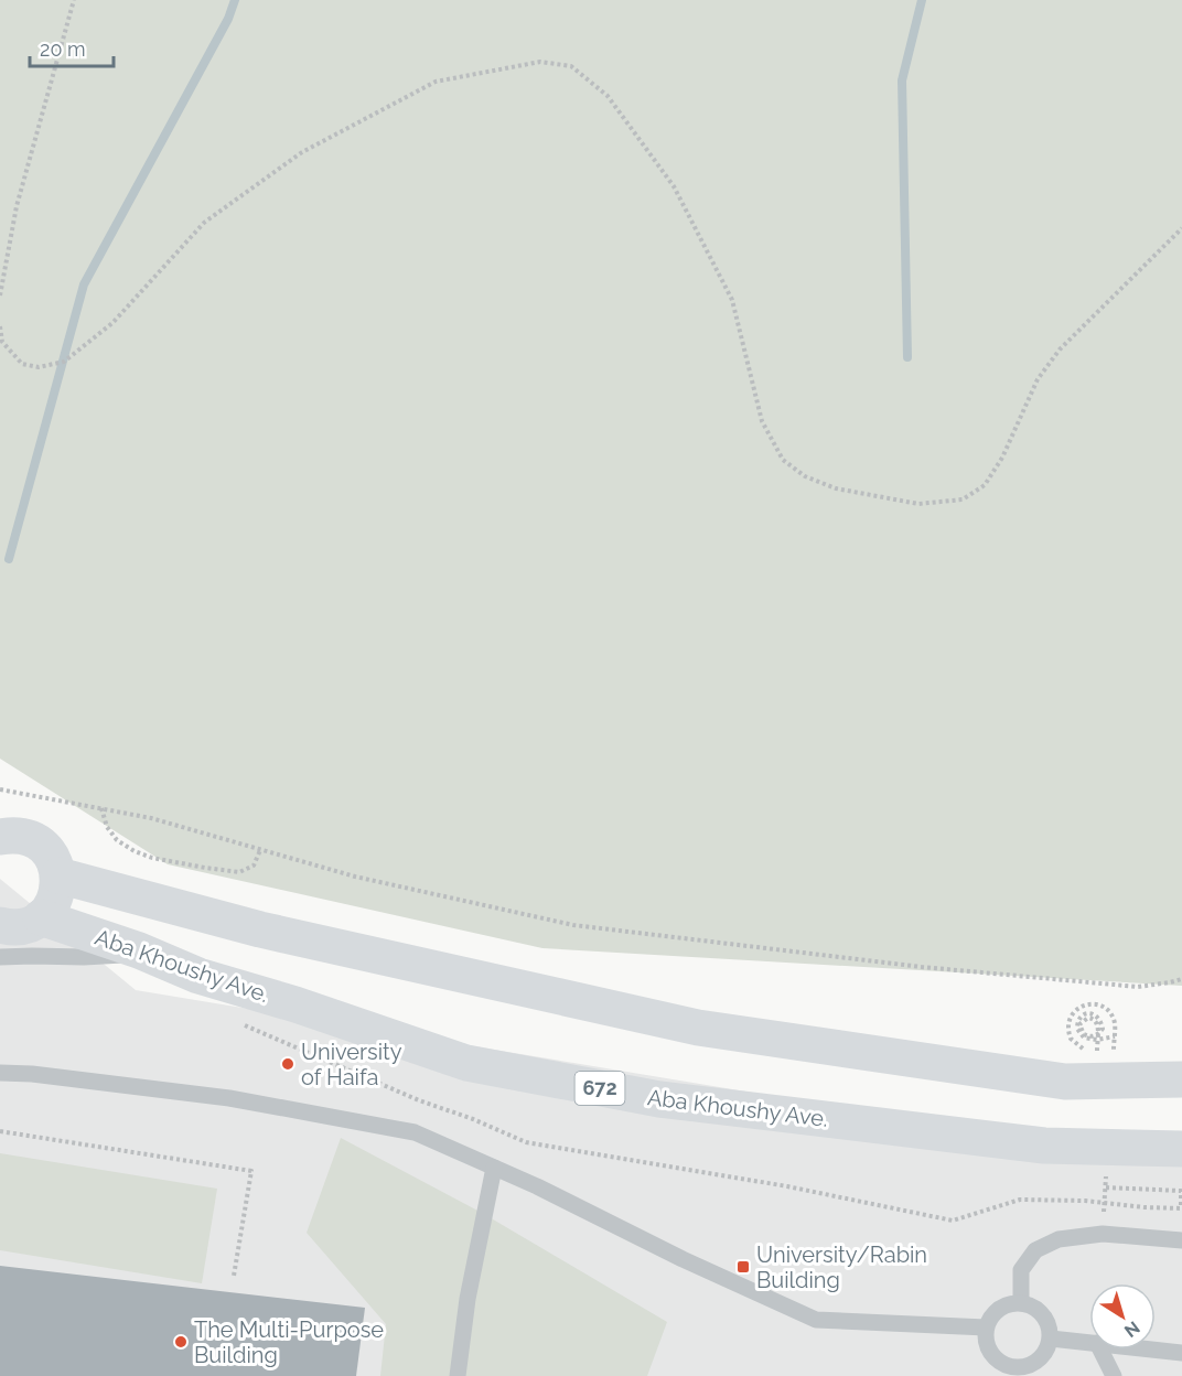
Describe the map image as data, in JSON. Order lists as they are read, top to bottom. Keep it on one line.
{"streets":{"main road":["Aba Khoushy Ave.","672"]},"places":{"other":["University of Haifa","The Multi-Purpose Building"],"transit":["University/Rabin Building"]},"scale_bar":"20 m","north":"bottom right"}
